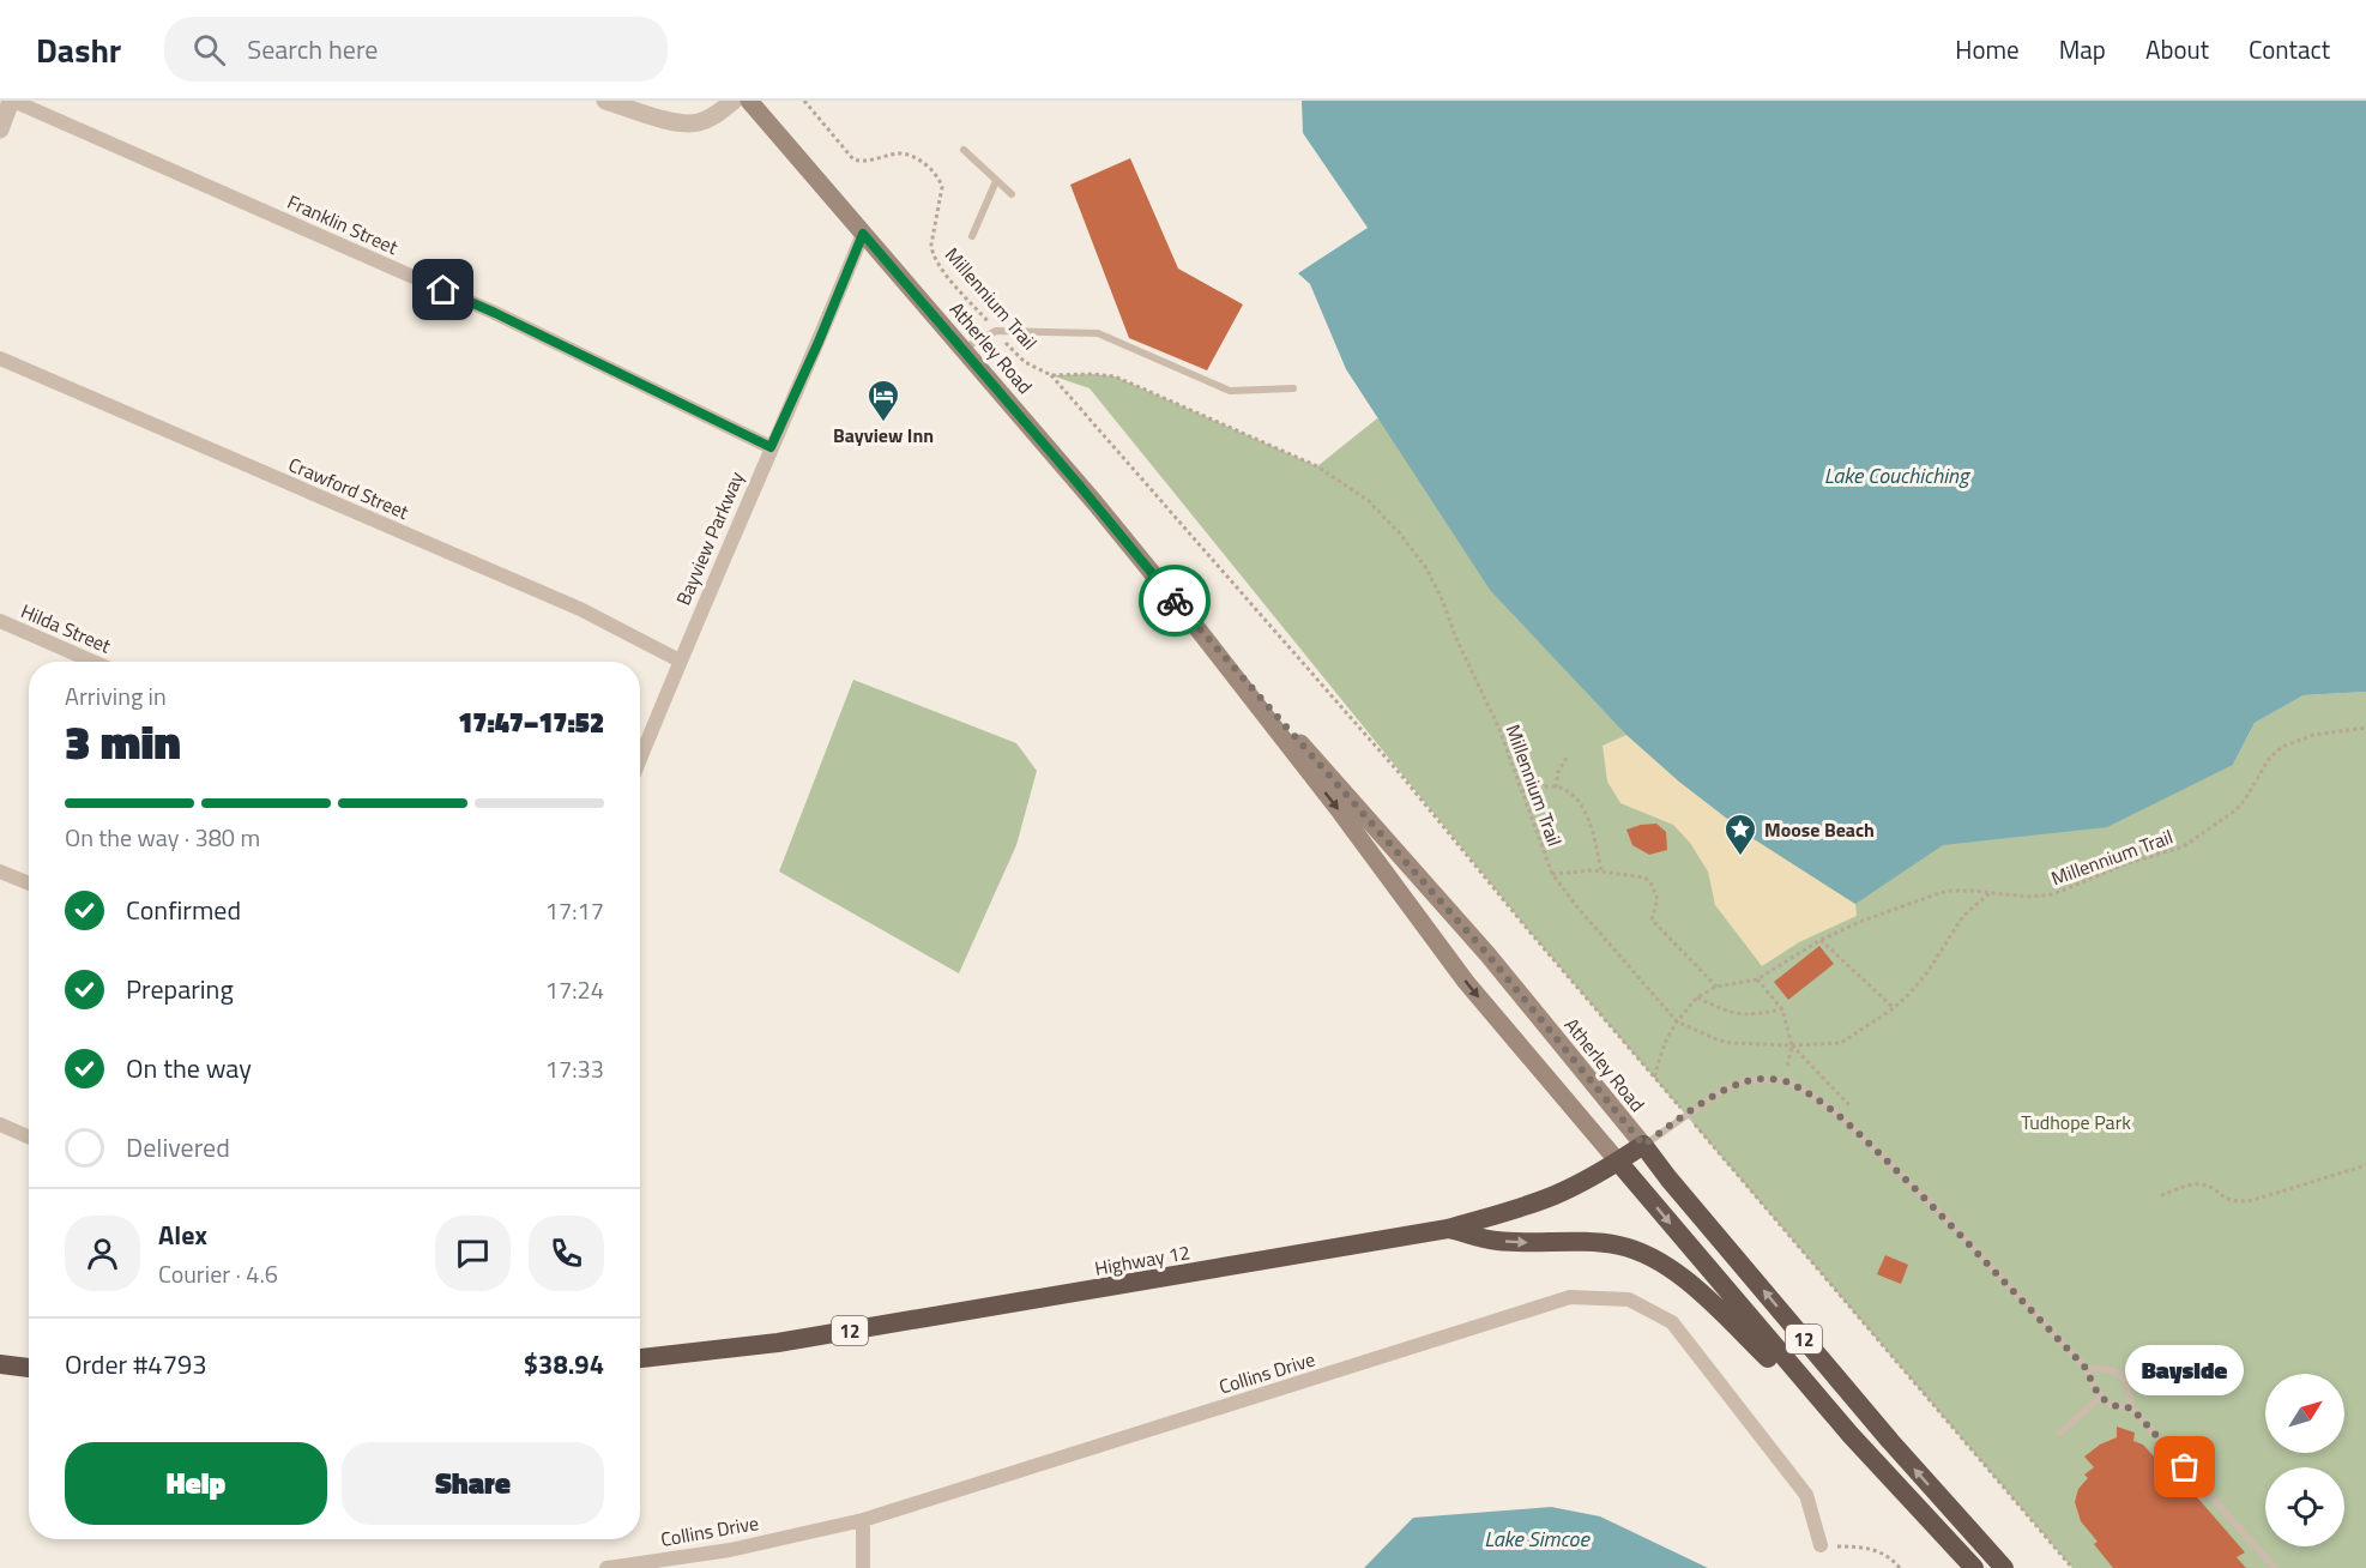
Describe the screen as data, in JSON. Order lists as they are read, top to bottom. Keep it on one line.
{"streets":{"highway":["Atherley Road","Highway 12","12"],"street":["Franklin Street","Crawford Street","Bayview Parkway","Hilda Street","Collins Drive"],"path":["Millennium Trail"]},"crossings":[["Franklin Street","Bayview Parkway"],["Atherley Road","Bayview Parkway"],["Atherley Road","Highway 12"],["Crawford Street","Bayview Parkway"]],"water":["Lake Couchiching","Lake Simcoe"],"parks":["Tudhope Park"],"places":{"hotel":["Bayview Inn"],"place":["Moose Beach"],"other":["Bayside"]},"north":"top right","page":{"header":"Dashr","search":"Search here","nav":["Home","Map","About","Contact"],"heading":["3 min","Arriving in","17:47–17:52"],"panel":["Alex","Courier · 4.6","Order #4793","$38.94"],"bar":"On the way · 380 m","list":[["Confirmed","17:17"],["Preparing","17:24"],["On the way","17:33"],"Delivered"],"bubble":"Bayside","buttons":["Help","Share"]}}
